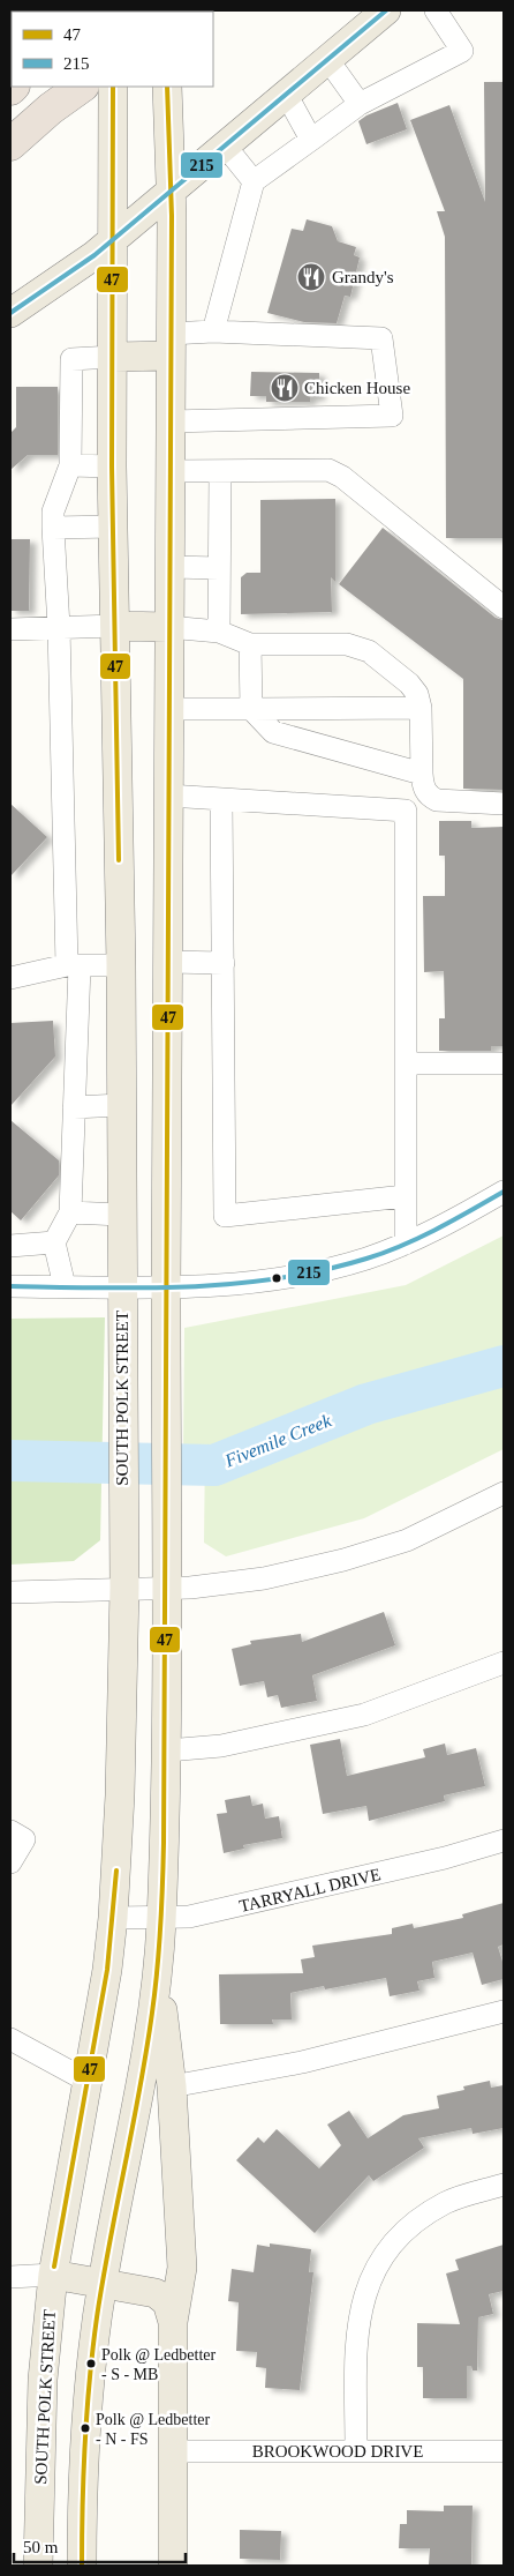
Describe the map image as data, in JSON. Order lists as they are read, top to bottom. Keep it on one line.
{"streets":{"main road":["SOUTH POLK STREET"],"street":["TARRYALL DRIVE","BROOKWOOD DRIVE"]},"crossings":[["SOUTH POLK STREET","TARRYALL DRIVE"]],"water":["Fivemile Creek"],"places":{"restaurant":["Grandy's","Chicken House"],"other":["Polk @ Ledbetter - S - MB","Polk @ Ledbetter - N - FS"]},"lines":["transit line 215","transit line 47"],"legend":["47","215"],"scale_bar":"50 m"}
